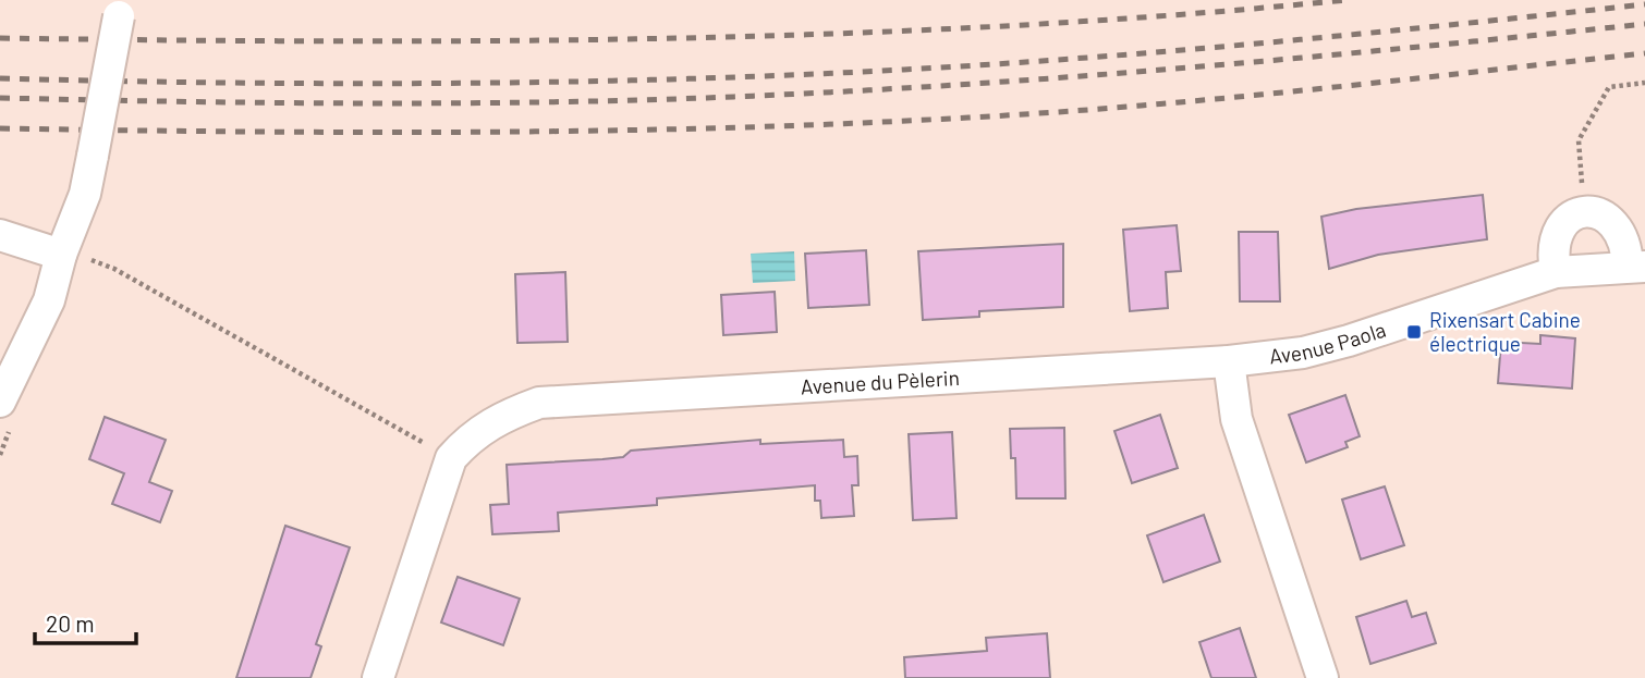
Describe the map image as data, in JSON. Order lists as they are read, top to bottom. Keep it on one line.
{"streets":{"street":["Avenue Paola","Avenue du Pèlerin"]},"crossings":[["Avenue Paola","Avenue du Pèlerin"]],"places":{"transit":["Rixensart Cabine électrique"]},"scale_bar":"20 m"}
